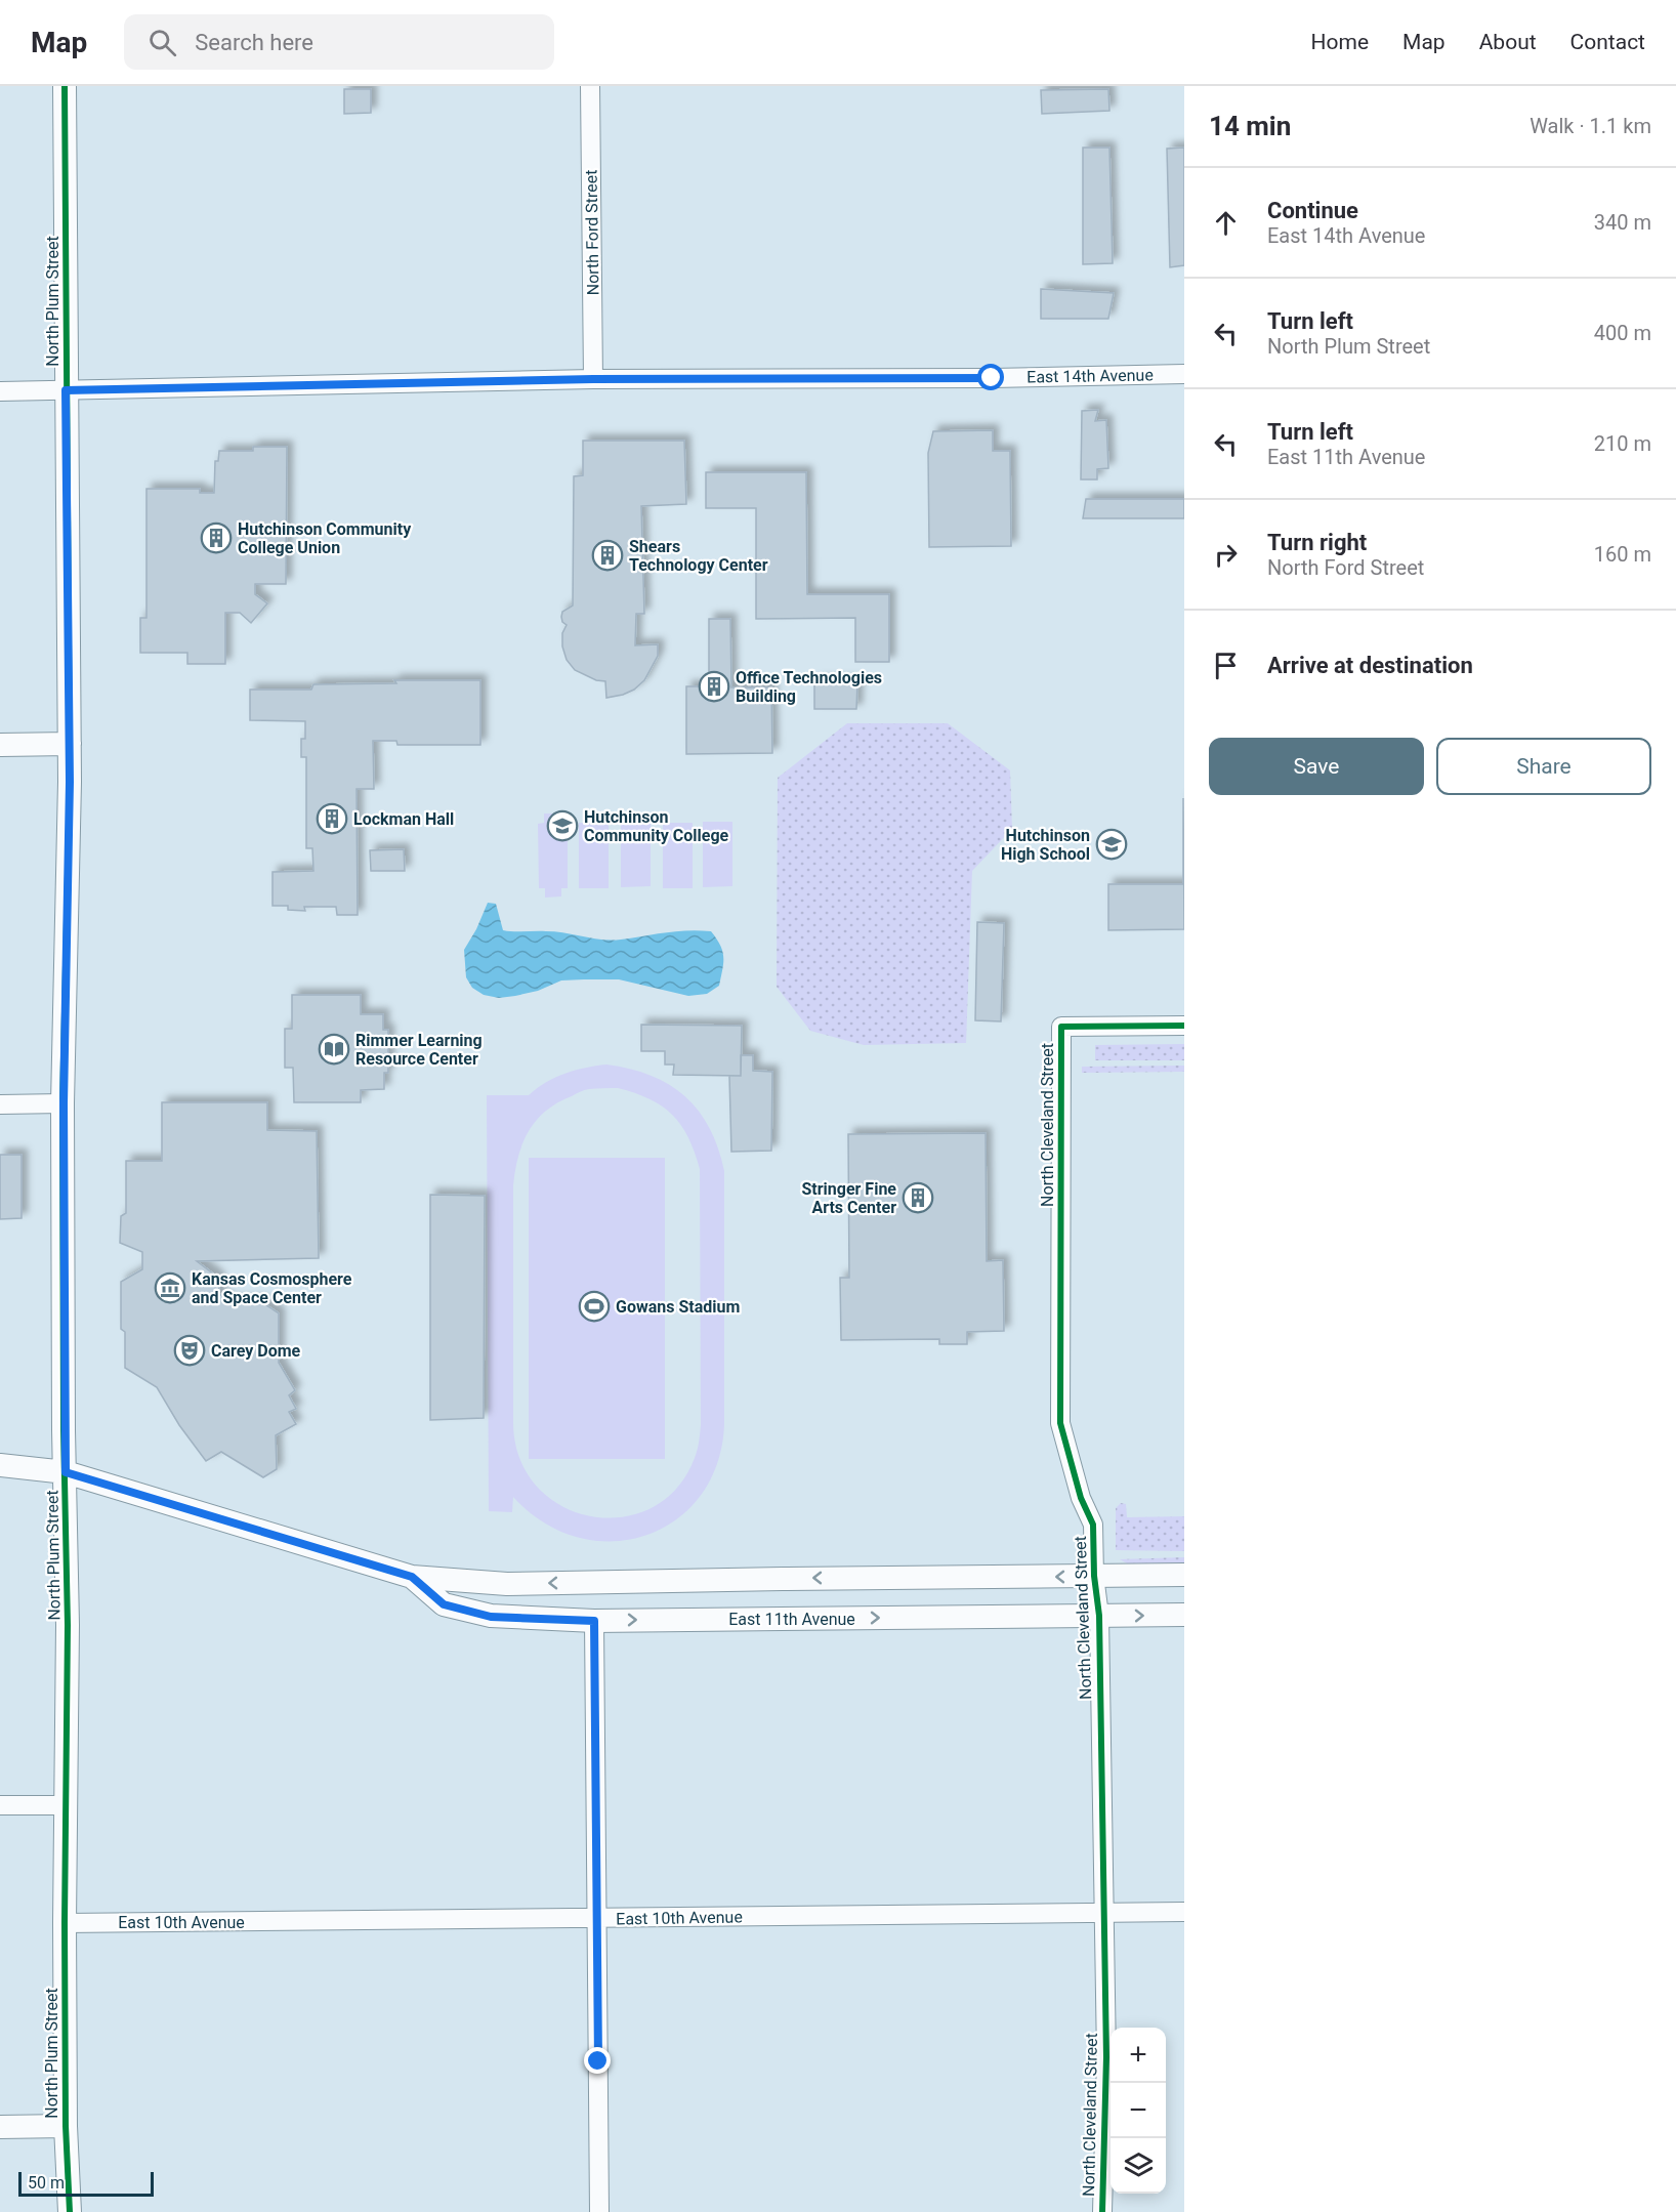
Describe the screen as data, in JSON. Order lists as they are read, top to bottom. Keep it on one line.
{"streets":{"street":["North Ford Street","North Plum Street","East 14th Avenue","North Cleveland Street","East 11th Avenue","East 10th Avenue"]},"crossings":[["North Ford Street","East 14th Avenue"],["North Plum Street","East 14th Avenue"],["North Plum Street","East 11th Avenue"],["North Plum Street","East 10th Avenue"],["North Cleveland Street","East 11th Avenue"],["North Cleveland Street","East 10th Avenue"]],"places":{"building":["Hutchinson Community College Union","Shears Technology Center","Office Technologies Building","Lockman Hall","Stringer Fine Arts Center"],"school or university":["Hutchinson Community College","Hutchinson High School"],"library":["Rimmer Learning Resource Center"],"museum":["Kansas Cosmosphere and Space Center"],"sports":["Gowans Stadium"],"theatre":["Carey Dome"]},"scale_bar":"50 m","page":{"header":"Map","search":"Search here","nav":["Home","Map","About","Contact"],"heading":["14 min","Walk · 1.1 km"],"list":[["Continue","East 14th Avenue","340 m"],["Turn left","North Plum Street","400 m"],["Turn left","East 11th Avenue","210 m"],["Turn right","North Ford Street","160 m"],"Arrive at destination"],"buttons":["Save","Share"],"map_buttons":["+","−"],"scale":"50 m"}}
